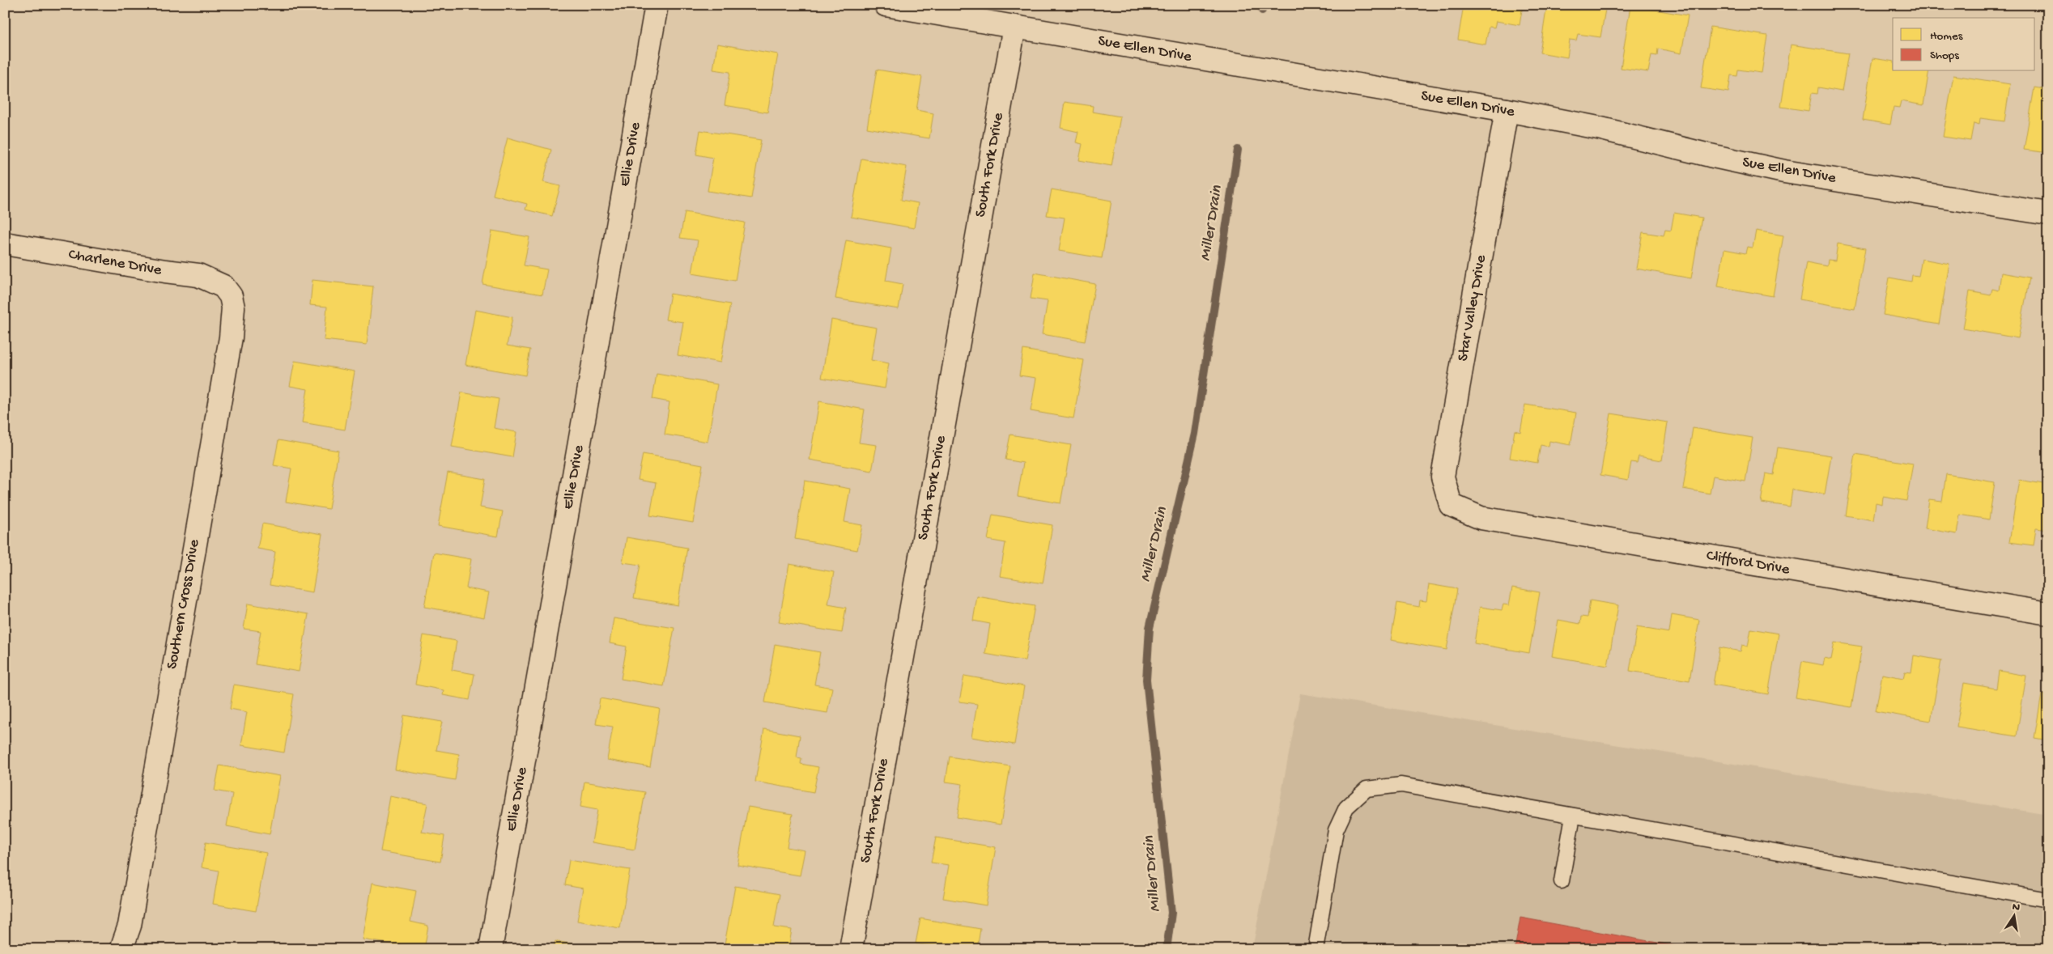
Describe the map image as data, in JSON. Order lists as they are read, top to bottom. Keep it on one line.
{"streets":{"street":["Sue Ellen Drive","Ellie Drive","South Fork Drive","Charlene Drive","Star Valley Drive","Clifford Drive","Southern Cross Drive"]},"crossings":[["Sue Ellen Drive","South Fork Drive"],["Sue Ellen Drive","Star Valley Drive"],["Charlene Drive","Southern Cross Drive"],["Star Valley Drive","Clifford Drive"]],"water":["Miller Drain"],"legend":["Homes","Shops"],"north":"top"}
